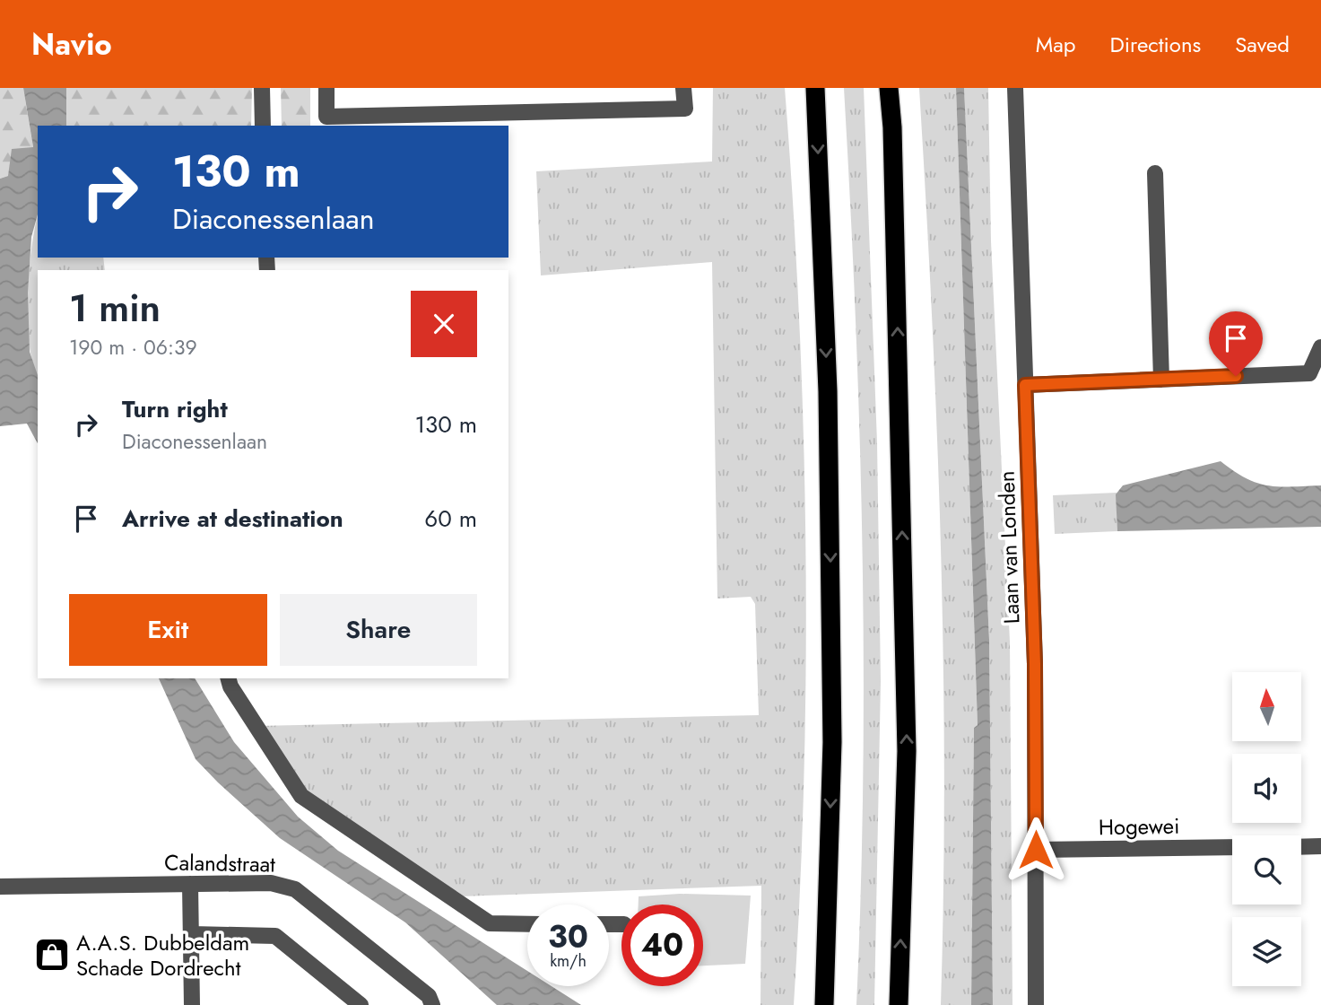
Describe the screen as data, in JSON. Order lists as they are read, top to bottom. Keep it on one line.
{"streets":{"street":["Laan van Londen","Hogewei","Calandstraat"]},"crossings":[["Laan van Londen","Hogewei"]],"places":{"shop":["A.A.S. Dubbeldam Schade Dordrecht"]},"north":"top","page":{"header":"Navio","nav":["Map","Directions","Saved"],"turn":["130 m","Diaconessenlaan"],"heading":["1 min","190 m · 06:39"],"list":[{"name":"Turn right","note":"Diaconessenlaan","value":"130 m"},{"name":"Arrive at destination","value":"60 m"}],"buttons":["Exit","Share"],"speed":"30 km/h","limit":"40"}}
